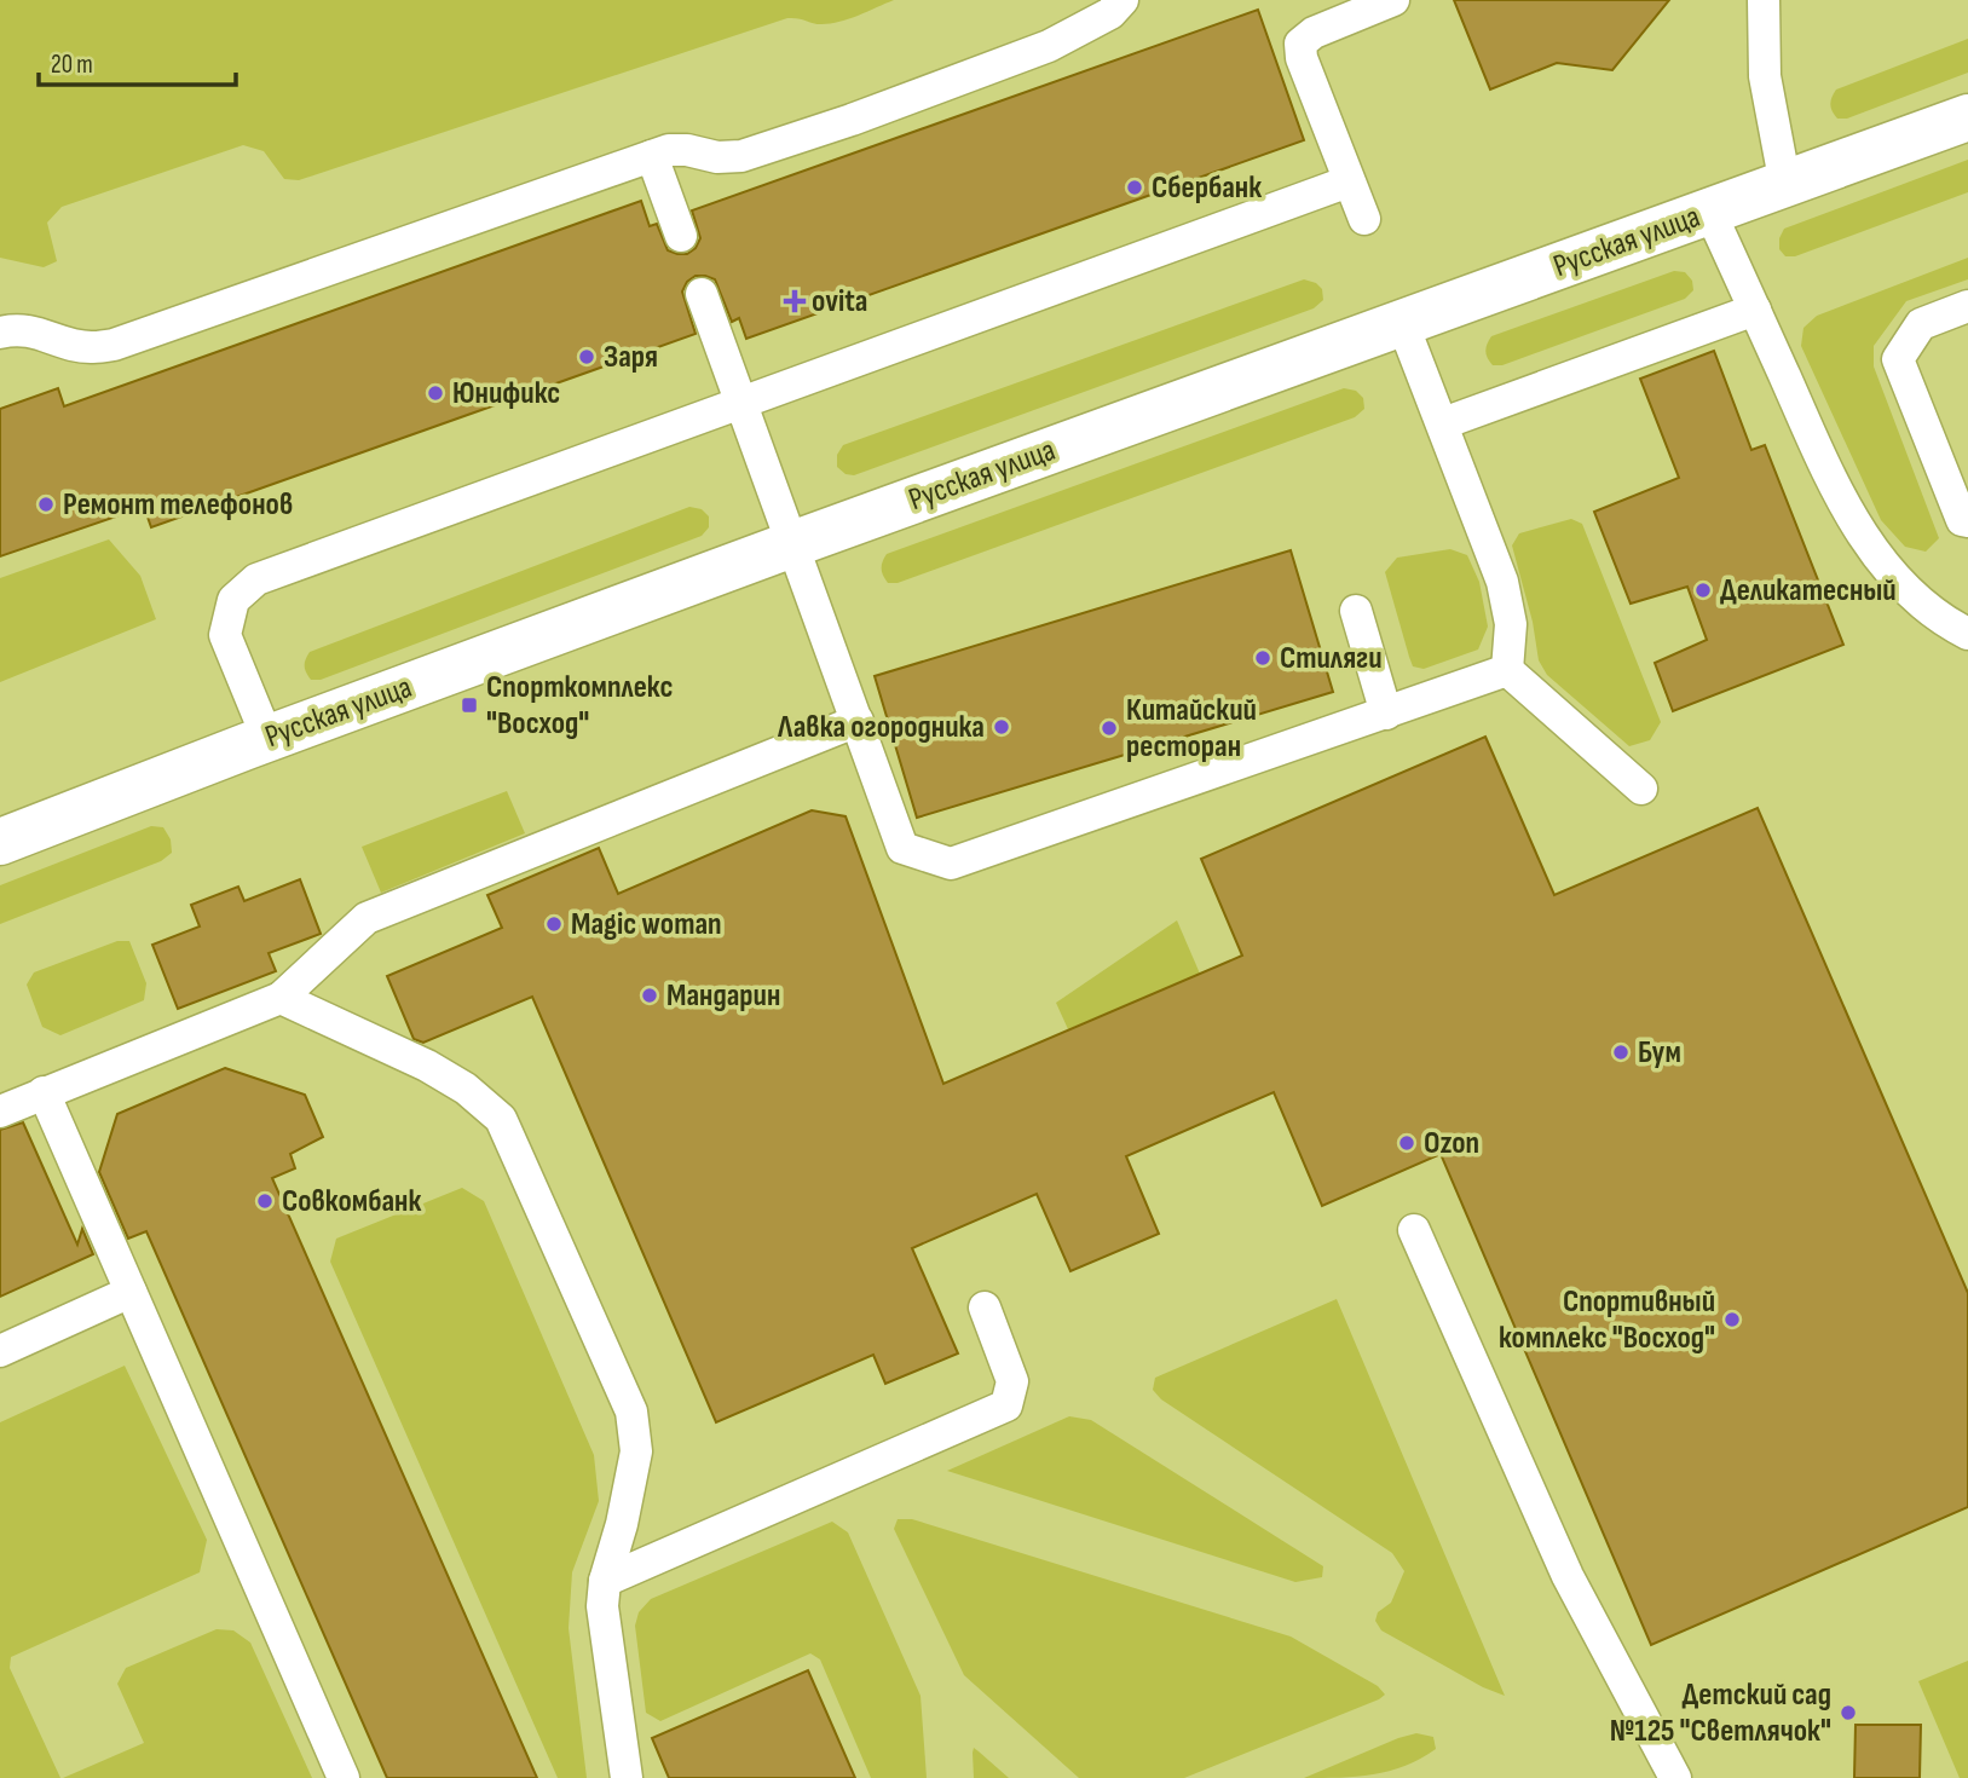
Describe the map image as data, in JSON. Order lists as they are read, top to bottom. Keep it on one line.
{"streets":{"main road":["Русская улица"]},"places":{"other":["Сбербанк","Заря","Юнификс","Ремонт телефонов","Деликатесный","Стиляги","Лавка огородника","Китайский ресторан","Magic woman","Мандарин","Бум","Ozon","Совкомбанк","Спортивный комплекс \"Восход\"","Детский сад №125 \"Светлячок\""],"health":["ovita"],"transit":["Спорткомплекс \"Восход\""]},"scale_bar":"20 m"}
